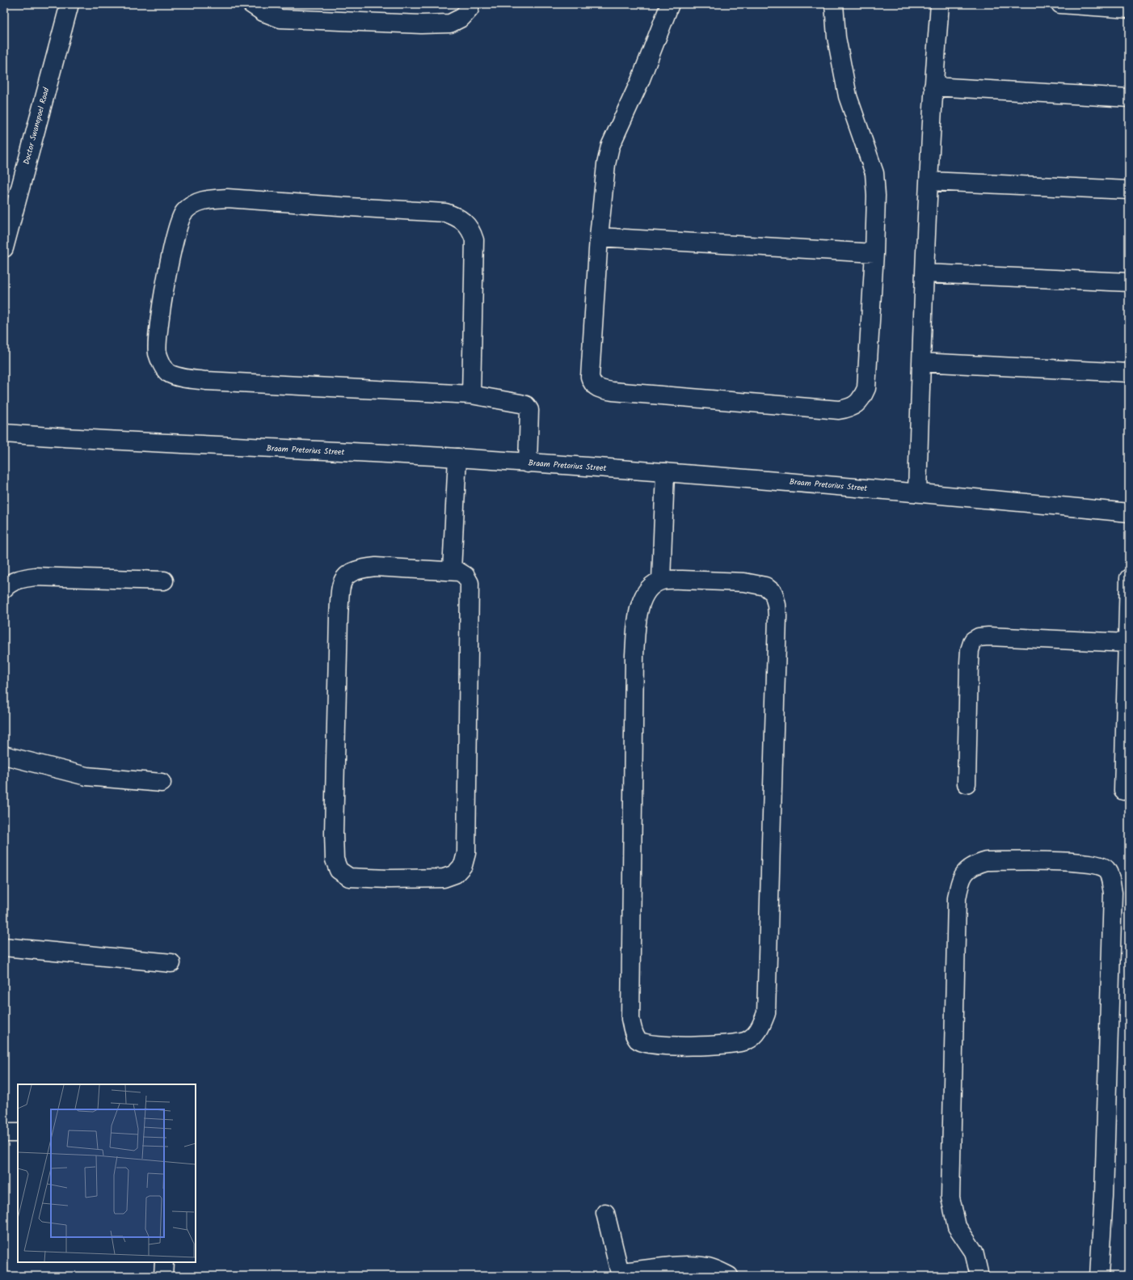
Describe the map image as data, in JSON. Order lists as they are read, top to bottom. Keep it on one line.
{"streets":{"street":["Doctor Swanepoel Road","Braam Pretorius Street"]}}
